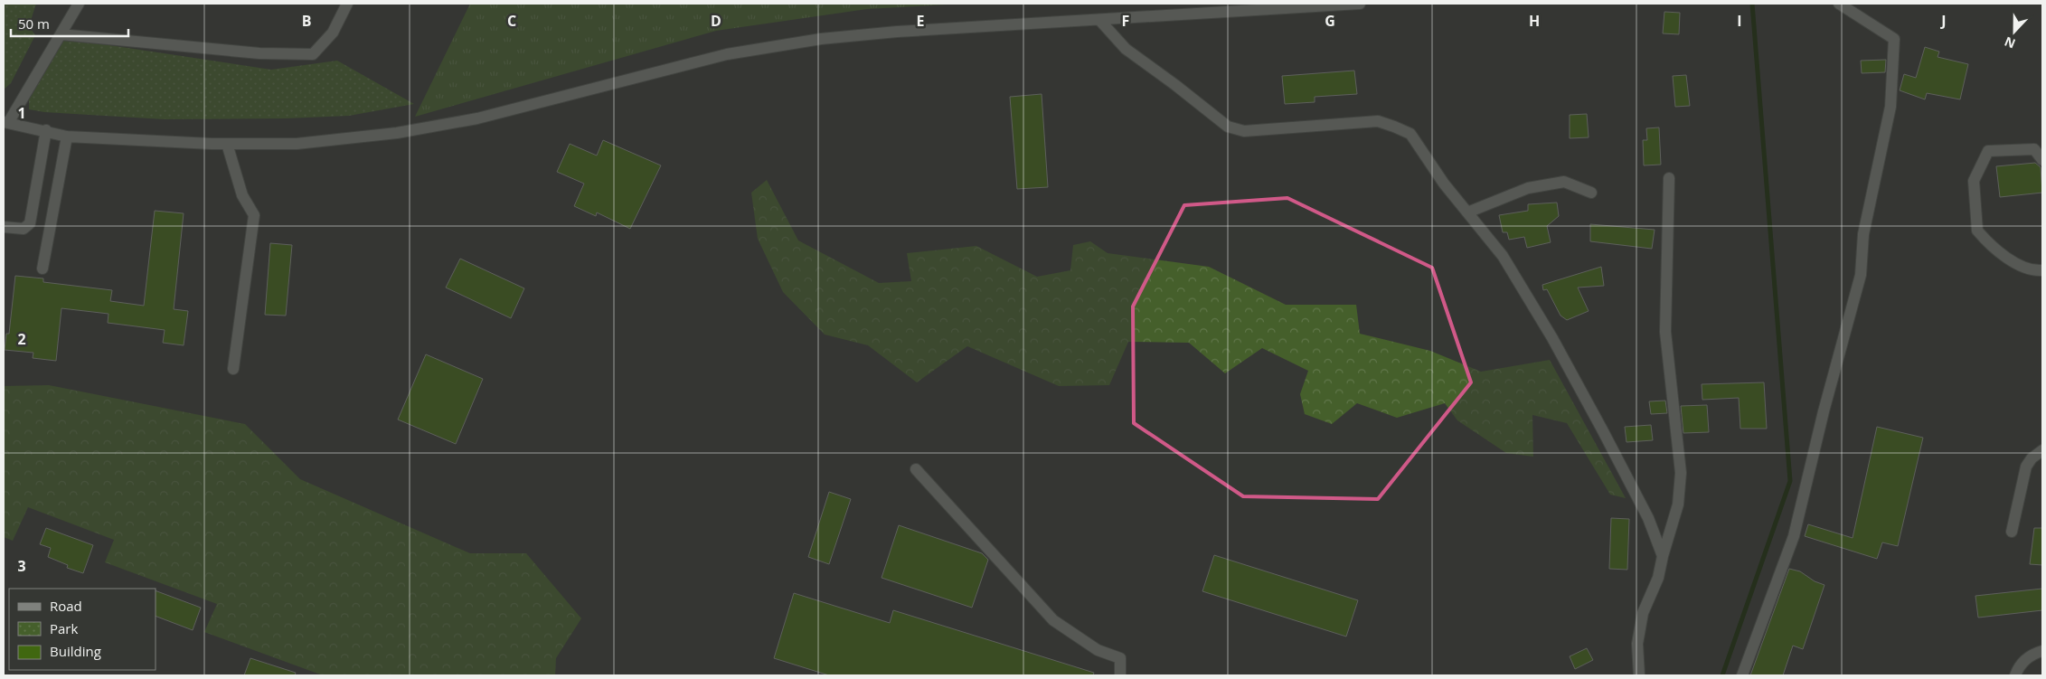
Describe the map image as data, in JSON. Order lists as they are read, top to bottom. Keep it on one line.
{"legend":["Road","Park","Building"],"scale_bar":"50 m","north":"bottom","grid":{"columns":["B","C","D","E","F","G","H","I","J"],"rows":["1","2","3"]}}
